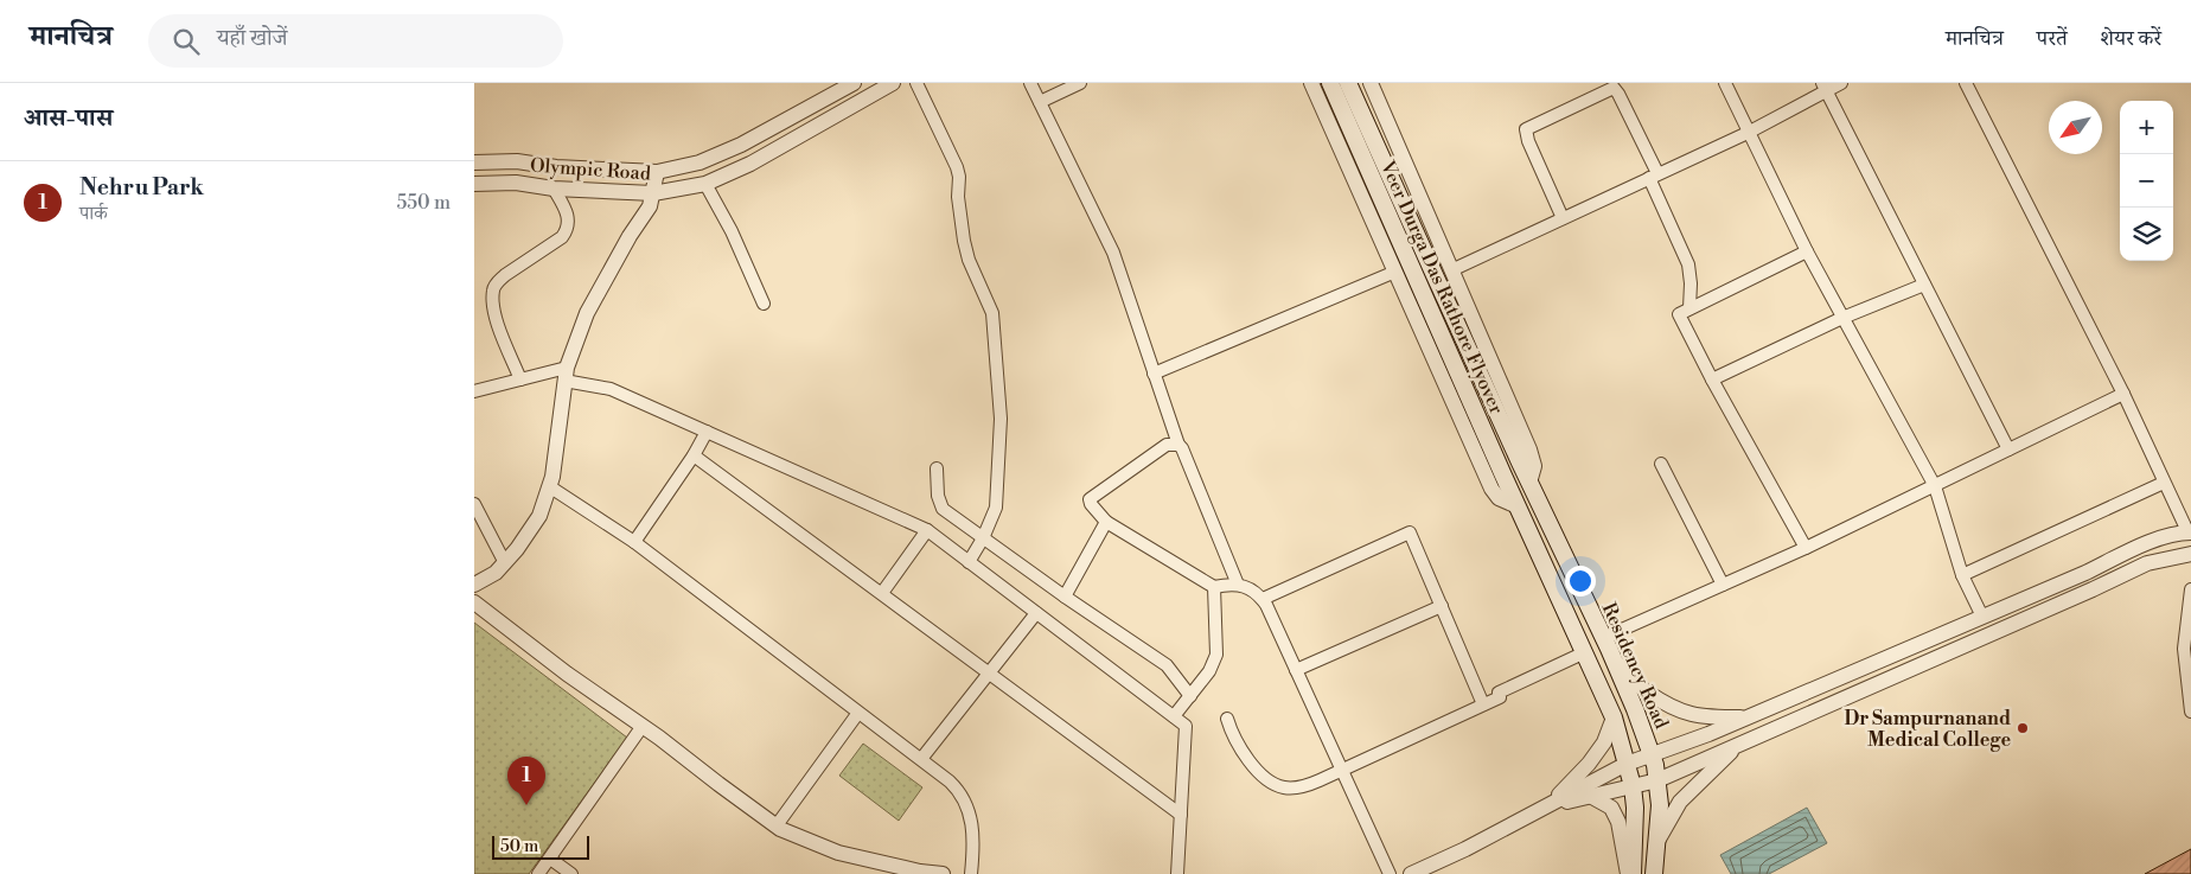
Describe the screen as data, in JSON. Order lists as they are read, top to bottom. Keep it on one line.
{"streets":{"main road":["Veer Durga Das Rathore Flyover","Residency Road"],"street":["Olympic Road"]},"crossings":[["Veer Durga Das Rathore Flyover","Residency Road"]],"places":["Dr Sampurnanand Medical College"],"scale_bar":"50 m","north":"bottom left","page":{"header":"मानचित्र","search":"यहाँ खोजें","nav":["मानचित्र","परतें","शेयर करें"],"heading":"आस-पास","map_buttons":["+","−"],"list":[{"mark":"1","name":"Nehru Park","note":"पार्क","value":"550 m"}],"pins":"1","scale":"50 m"}}
